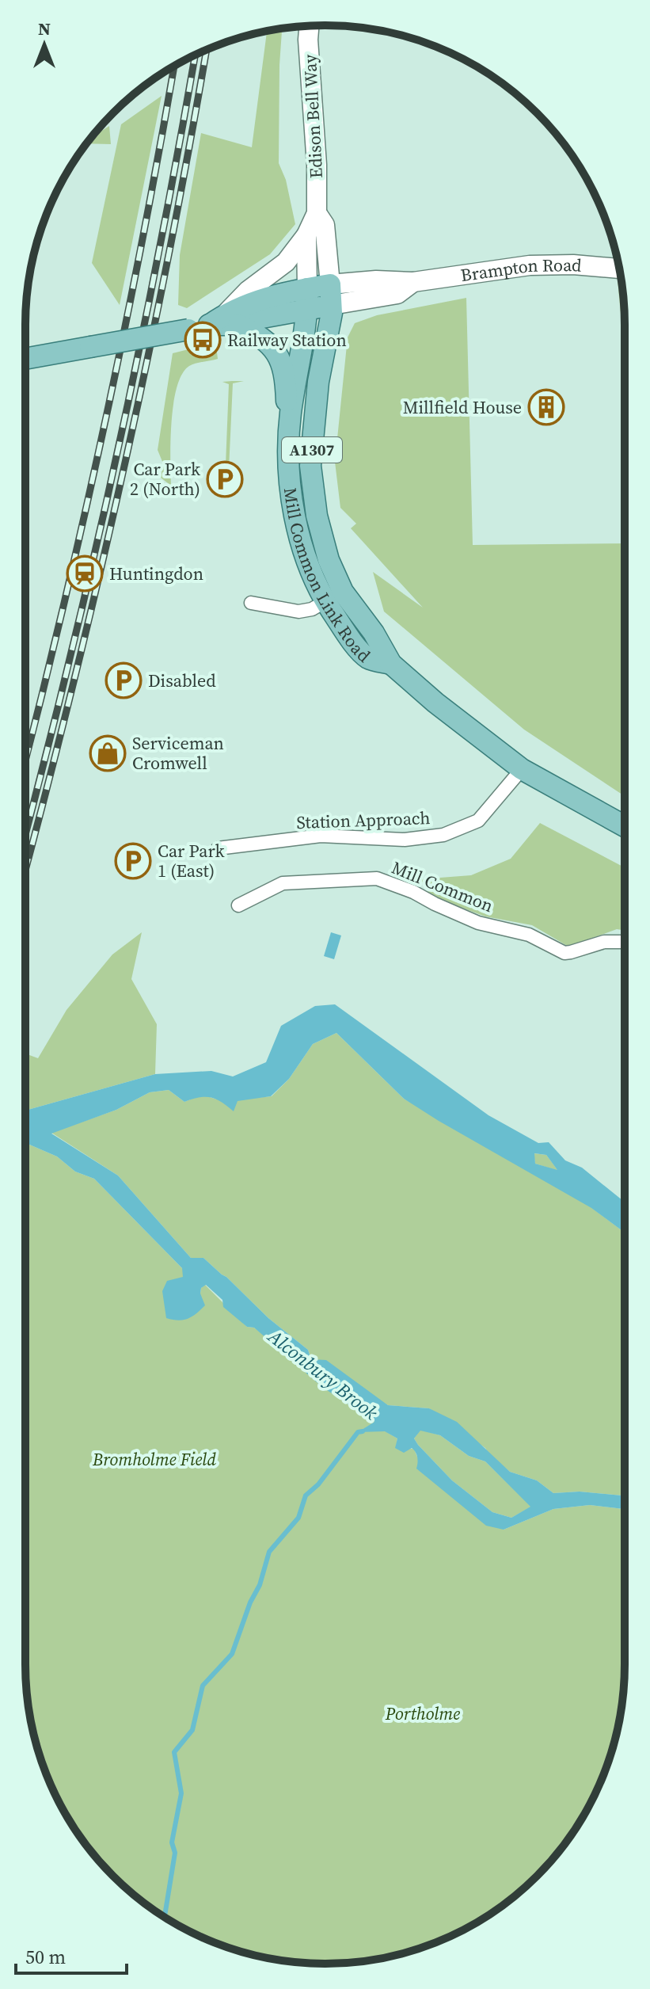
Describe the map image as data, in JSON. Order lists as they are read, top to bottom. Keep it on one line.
{"streets":{"main road":["Edison Bell Way","Brampton Road","A1307","Mill Common Link Road"],"street":["Station Approach","Mill Common"]},"crossings":[["Edison Bell Way","Brampton Road"],["Edison Bell Way","Mill Common Link Road"],["Brampton Road","A1307"],["Brampton Road","Mill Common Link Road"],["A1307","Mill Common Link Road"],["Mill Common Link Road","Station Approach"]],"water":["Alconbury Brook"],"parks":["Bromholme Field","Portholme"],"places":{"bus stop":["Railway Station"],"building":["Millfield House"],"parking":["Car Park 2 (North)","Disabled","Car Park 1 (East)"],"station":["Huntingdon"],"shop":["Serviceman Cromwell"]},"scale_bar":"50 m","north":"top"}
